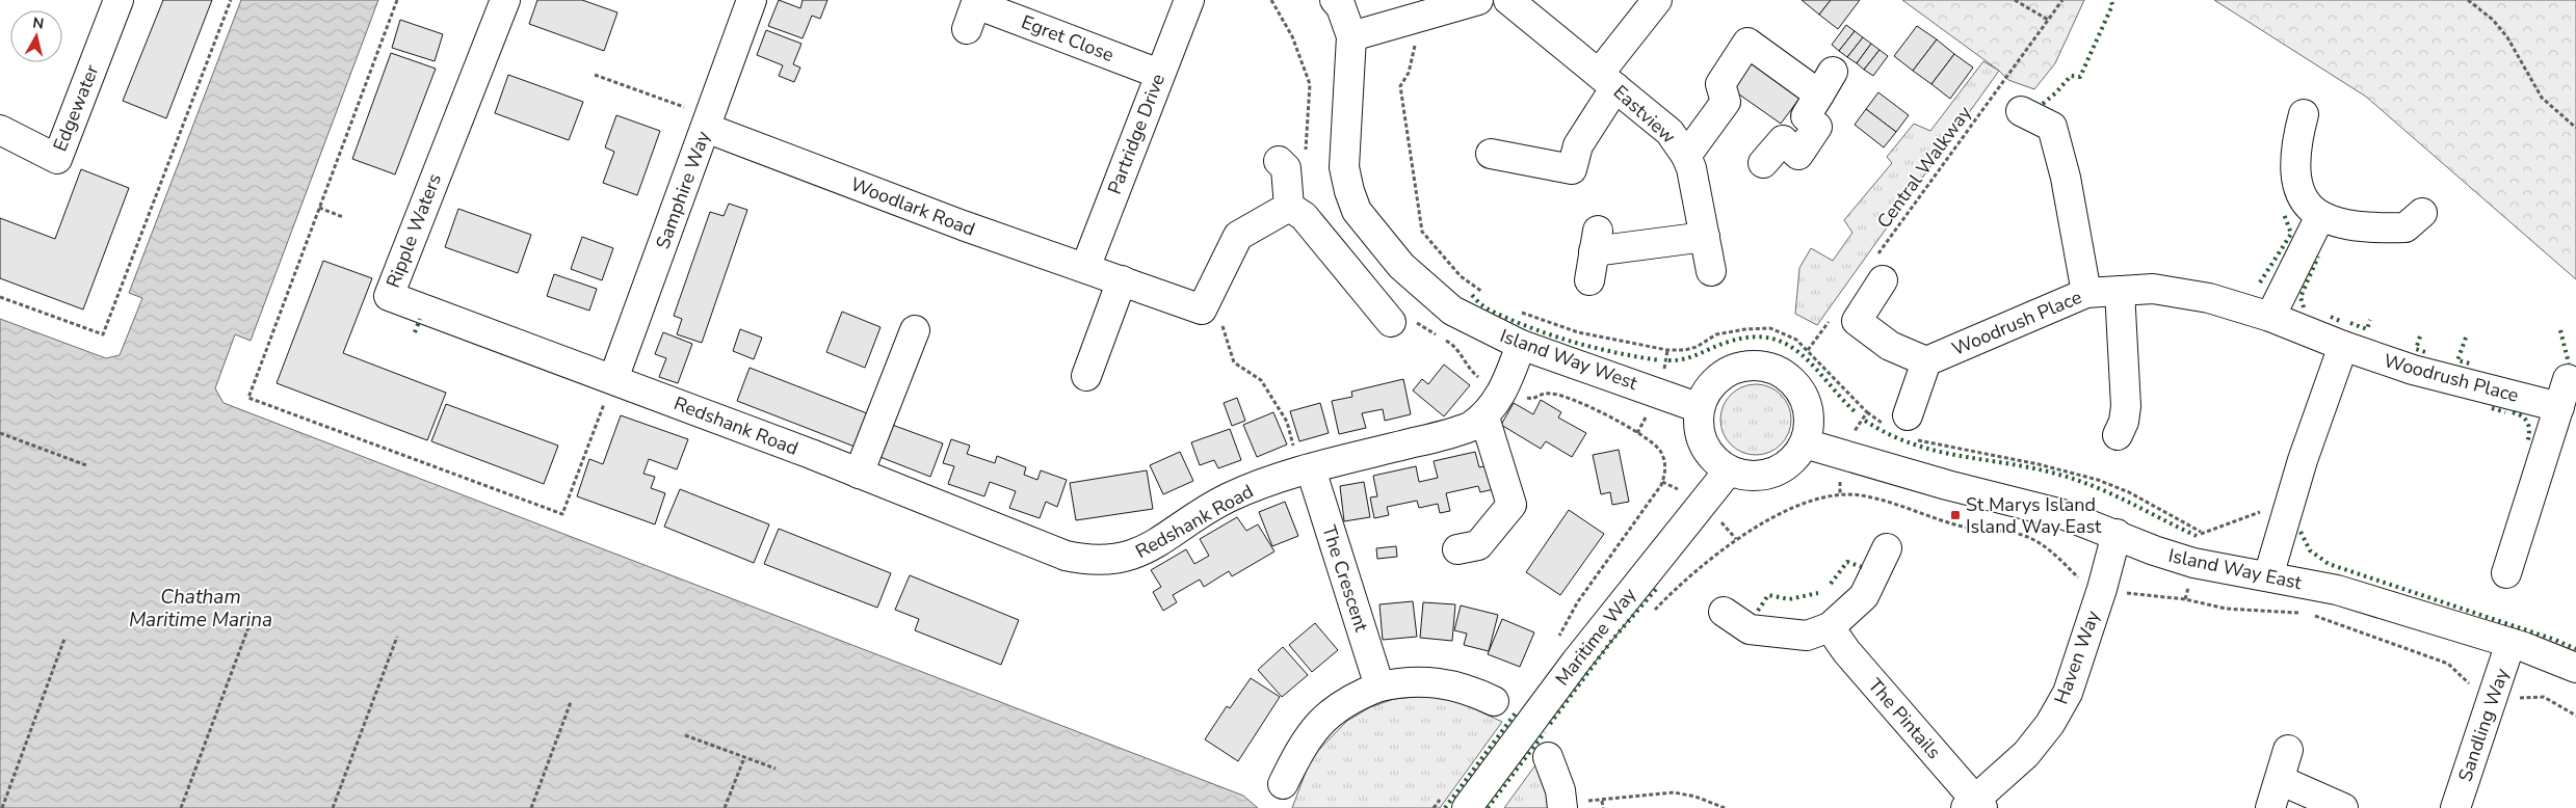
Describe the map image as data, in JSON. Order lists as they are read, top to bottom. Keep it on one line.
{"streets":{"street":["Egret Close","Edgewater","Eastview","Partridge Drive","Samphire Way","Woodlark Road","Ripple Waters","Woodrush Place","Island Way West","Redshank Road","Island Way East","The Crescent","Maritime Way","Haven Way","The Pintails","Sandling Way"],"path":["Central Walkway"]},"crossings":[["Egret Close","Partridge Drive"],["Partridge Drive","Woodlark Road"],["Samphire Way","Woodlark Road"],["Samphire Way","Ripple Waters"],["Samphire Way","Redshank Road"],["Ripple Waters","Redshank Road"],["Island Way West","Redshank Road"],["Island Way West","Island Way East"],["Island Way West","Maritime Way"],["Redshank Road","The Crescent"],["Island Way East","Maritime Way"],["Island Way East","Haven Way"],["Island Way East","Sandling Way"],["Haven Way","The Pintails"]],"water":["Chatham Maritime Marina"],"places":{"transit":["St Marys Island Island Way East"]},"north":"top"}
